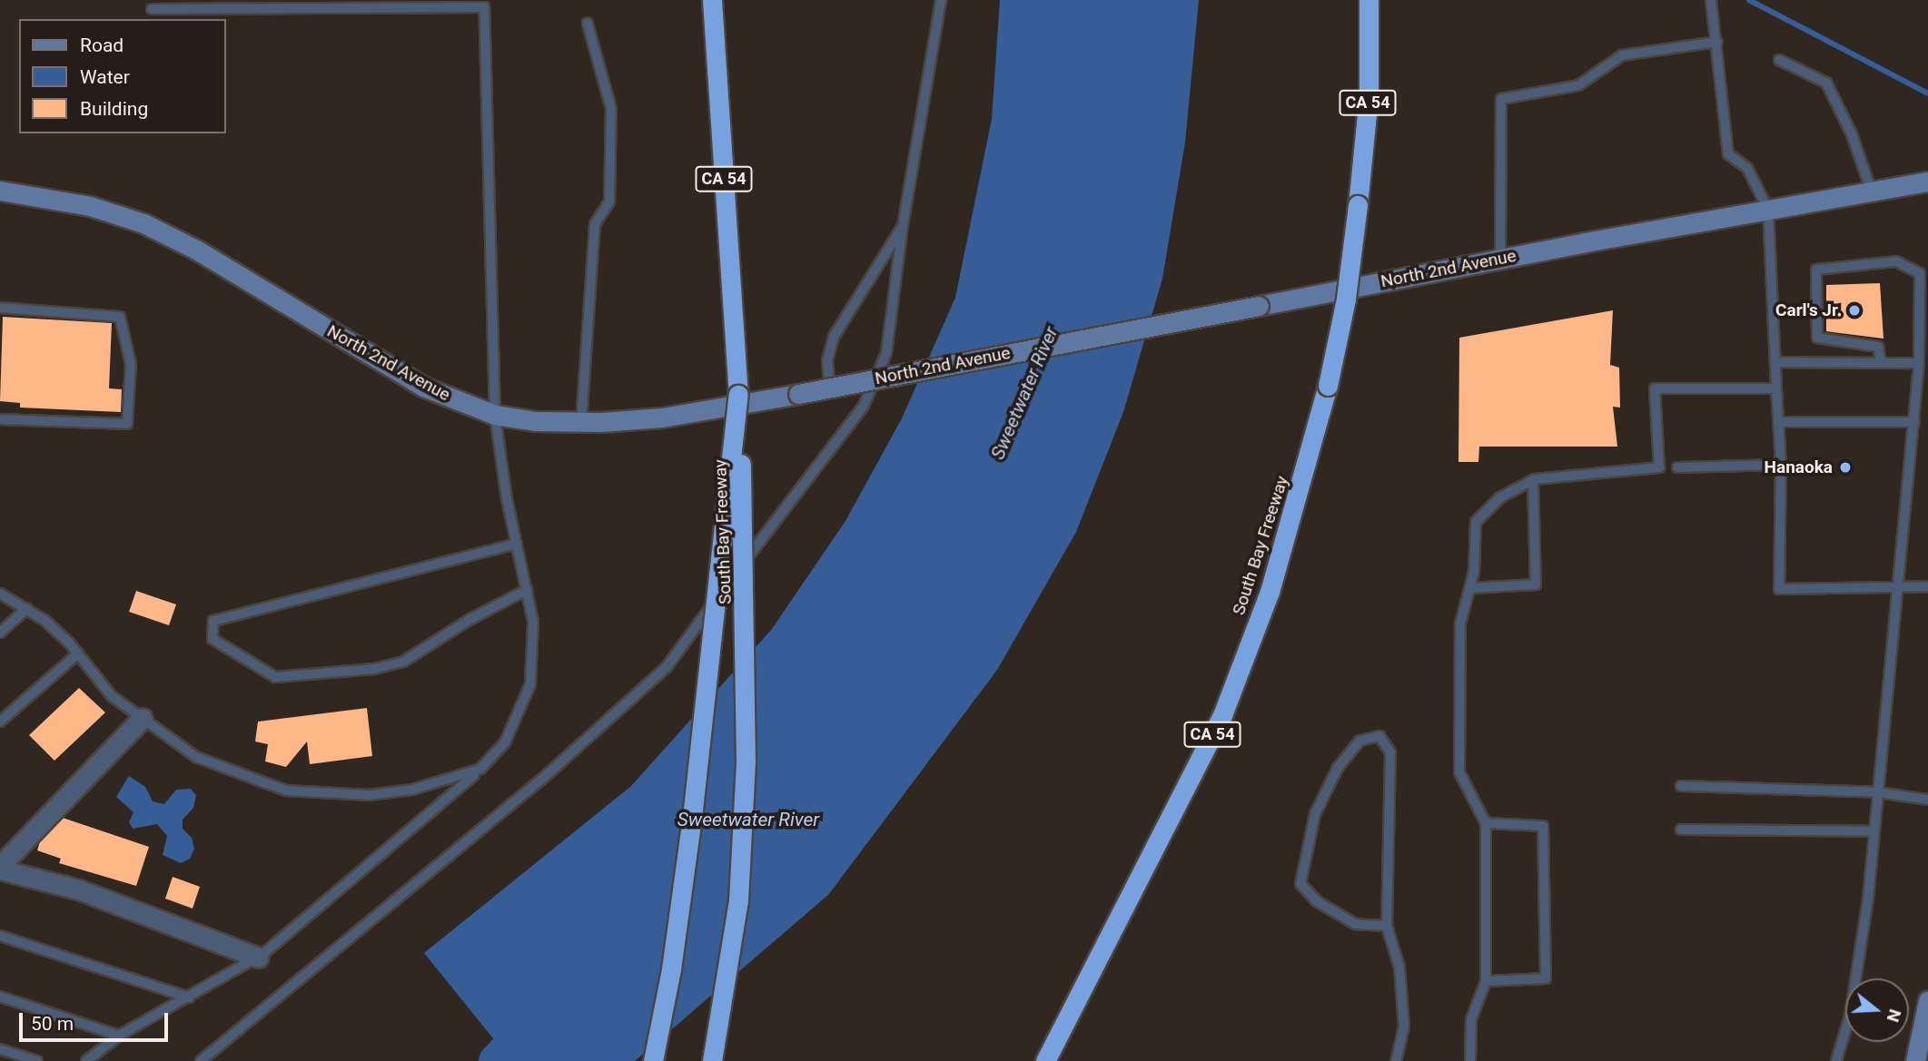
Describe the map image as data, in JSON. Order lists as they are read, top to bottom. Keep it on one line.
{"streets":{"highway":["CA 54","South Bay Freeway"],"street":["North 2nd Avenue"]},"water":["Sweetwater River"],"places":["Carl's Jr.","Hanaoka"],"legend":["Road","Water","Building"],"scale_bar":"50 m","north":"right"}
